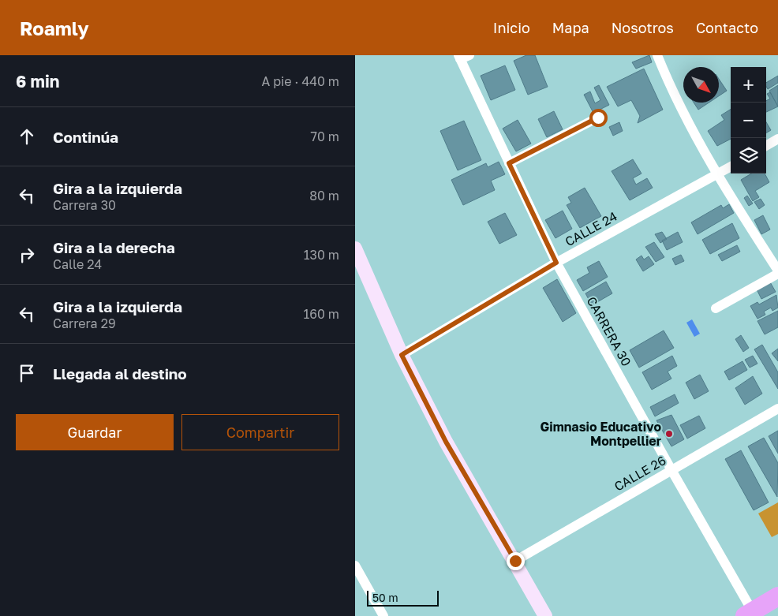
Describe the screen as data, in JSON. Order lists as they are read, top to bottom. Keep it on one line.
{"streets":{"street":["CALLE 24","CARRERA 30","CALLE 26"]},"crossings":[["CALLE 24","CARRERA 30"],["CARRERA 30","CALLE 26"]],"places":["Gimnasio Educativo Montpellier"],"scale_bar":"50 m","north":"bottom right","page":{"header":"Roamly","nav":["Inicio","Mapa","Nosotros","Contacto"],"heading":["6 min","A pie · 440 m"],"map_buttons":["+","−"],"list":[["Continúa","70 m"],["Gira a la izquierda","Carrera 30","80 m"],["Gira a la derecha","Calle 24","130 m"],["Gira a la izquierda","Carrera 29","160 m"],"Llegada al destino"],"buttons":["Guardar","Compartir"],"scale":"50 m"}}
